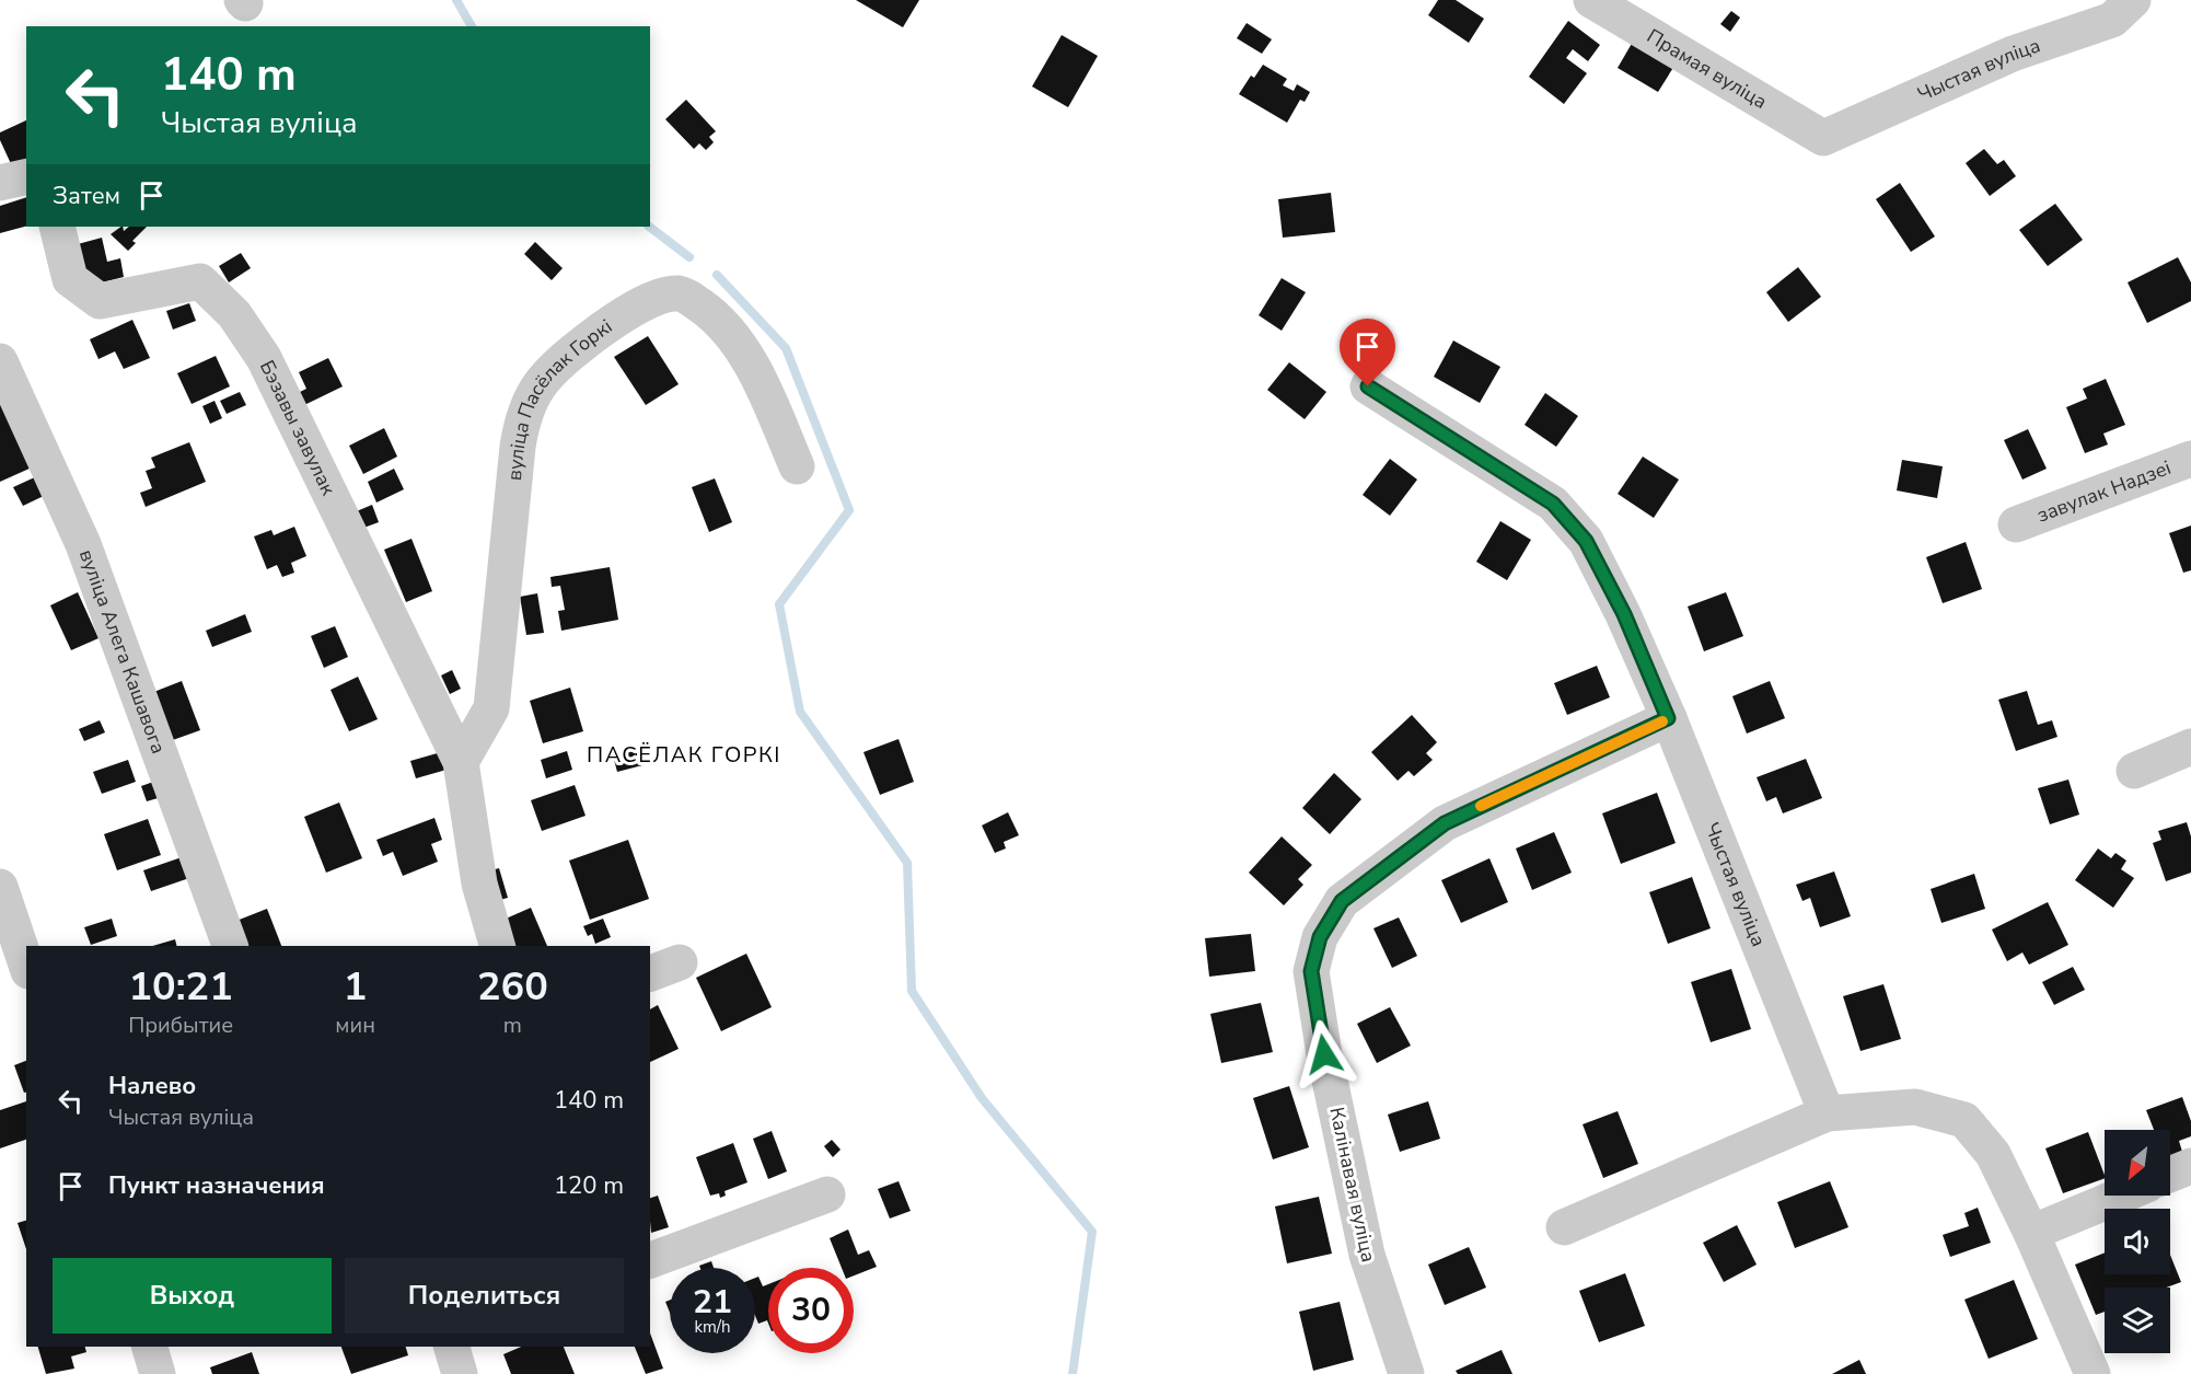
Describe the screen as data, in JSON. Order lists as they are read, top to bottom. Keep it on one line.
{"streets":{"street":["Прамая вуліца","Чыстая вуліца","вуліца Пасёлак Горкі","Бэзавы завулак","завулак Надзеі","вуліца Алега Кашавога","Калінавая вуліца"]},"crossings":[["Прамая вуліца","Чыстая вуліца"],["Чыстая вуліца","Калінавая вуліца"],["вуліца Пасёлак Горкі","Бэзавы завулак"]],"districts":["ПАСЁЛАК ГОРКІ"],"north":"bottom left","page":{"turn":["140 m","Чыстая вуліца"],"then":"Затем","eta":["10:21","Прибытие","1","мин","260","m"],"list":[{"name":"Налево","note":"Чыстая вуліца","value":"140 m"},{"name":"Пункт назначения","value":"120 m"}],"buttons":["Выход","Поделиться"],"speed":"21 km/h","limit":"30"}}
